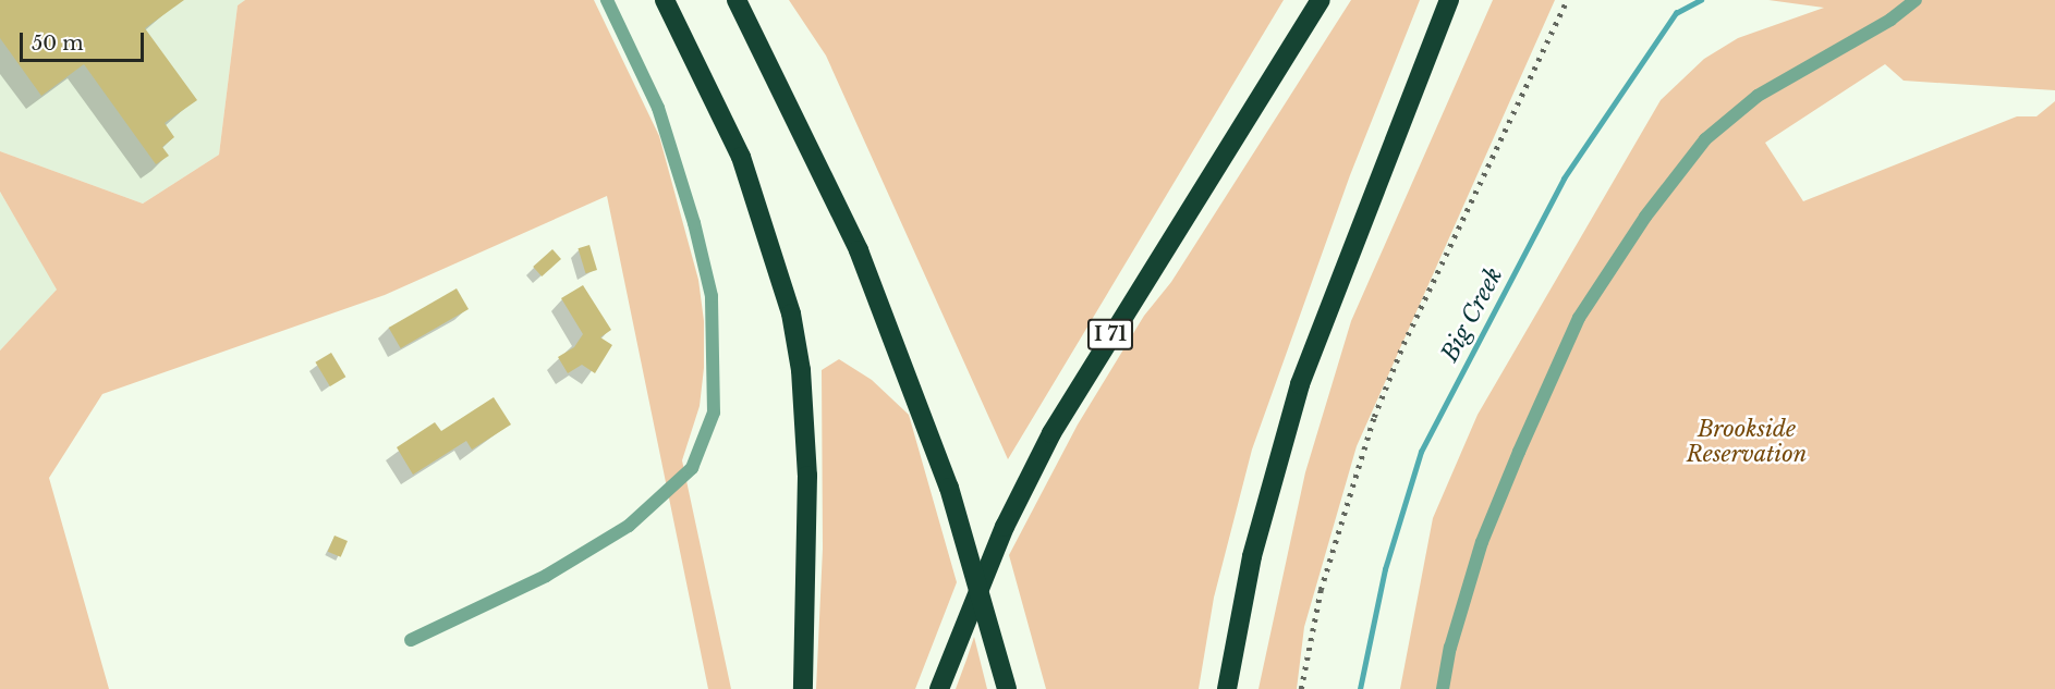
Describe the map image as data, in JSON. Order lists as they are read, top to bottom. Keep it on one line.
{"streets":{"highway":["I 71"]},"water":["Big Creek"],"parks":["Brookside Reservation"],"scale_bar":"50 m"}
